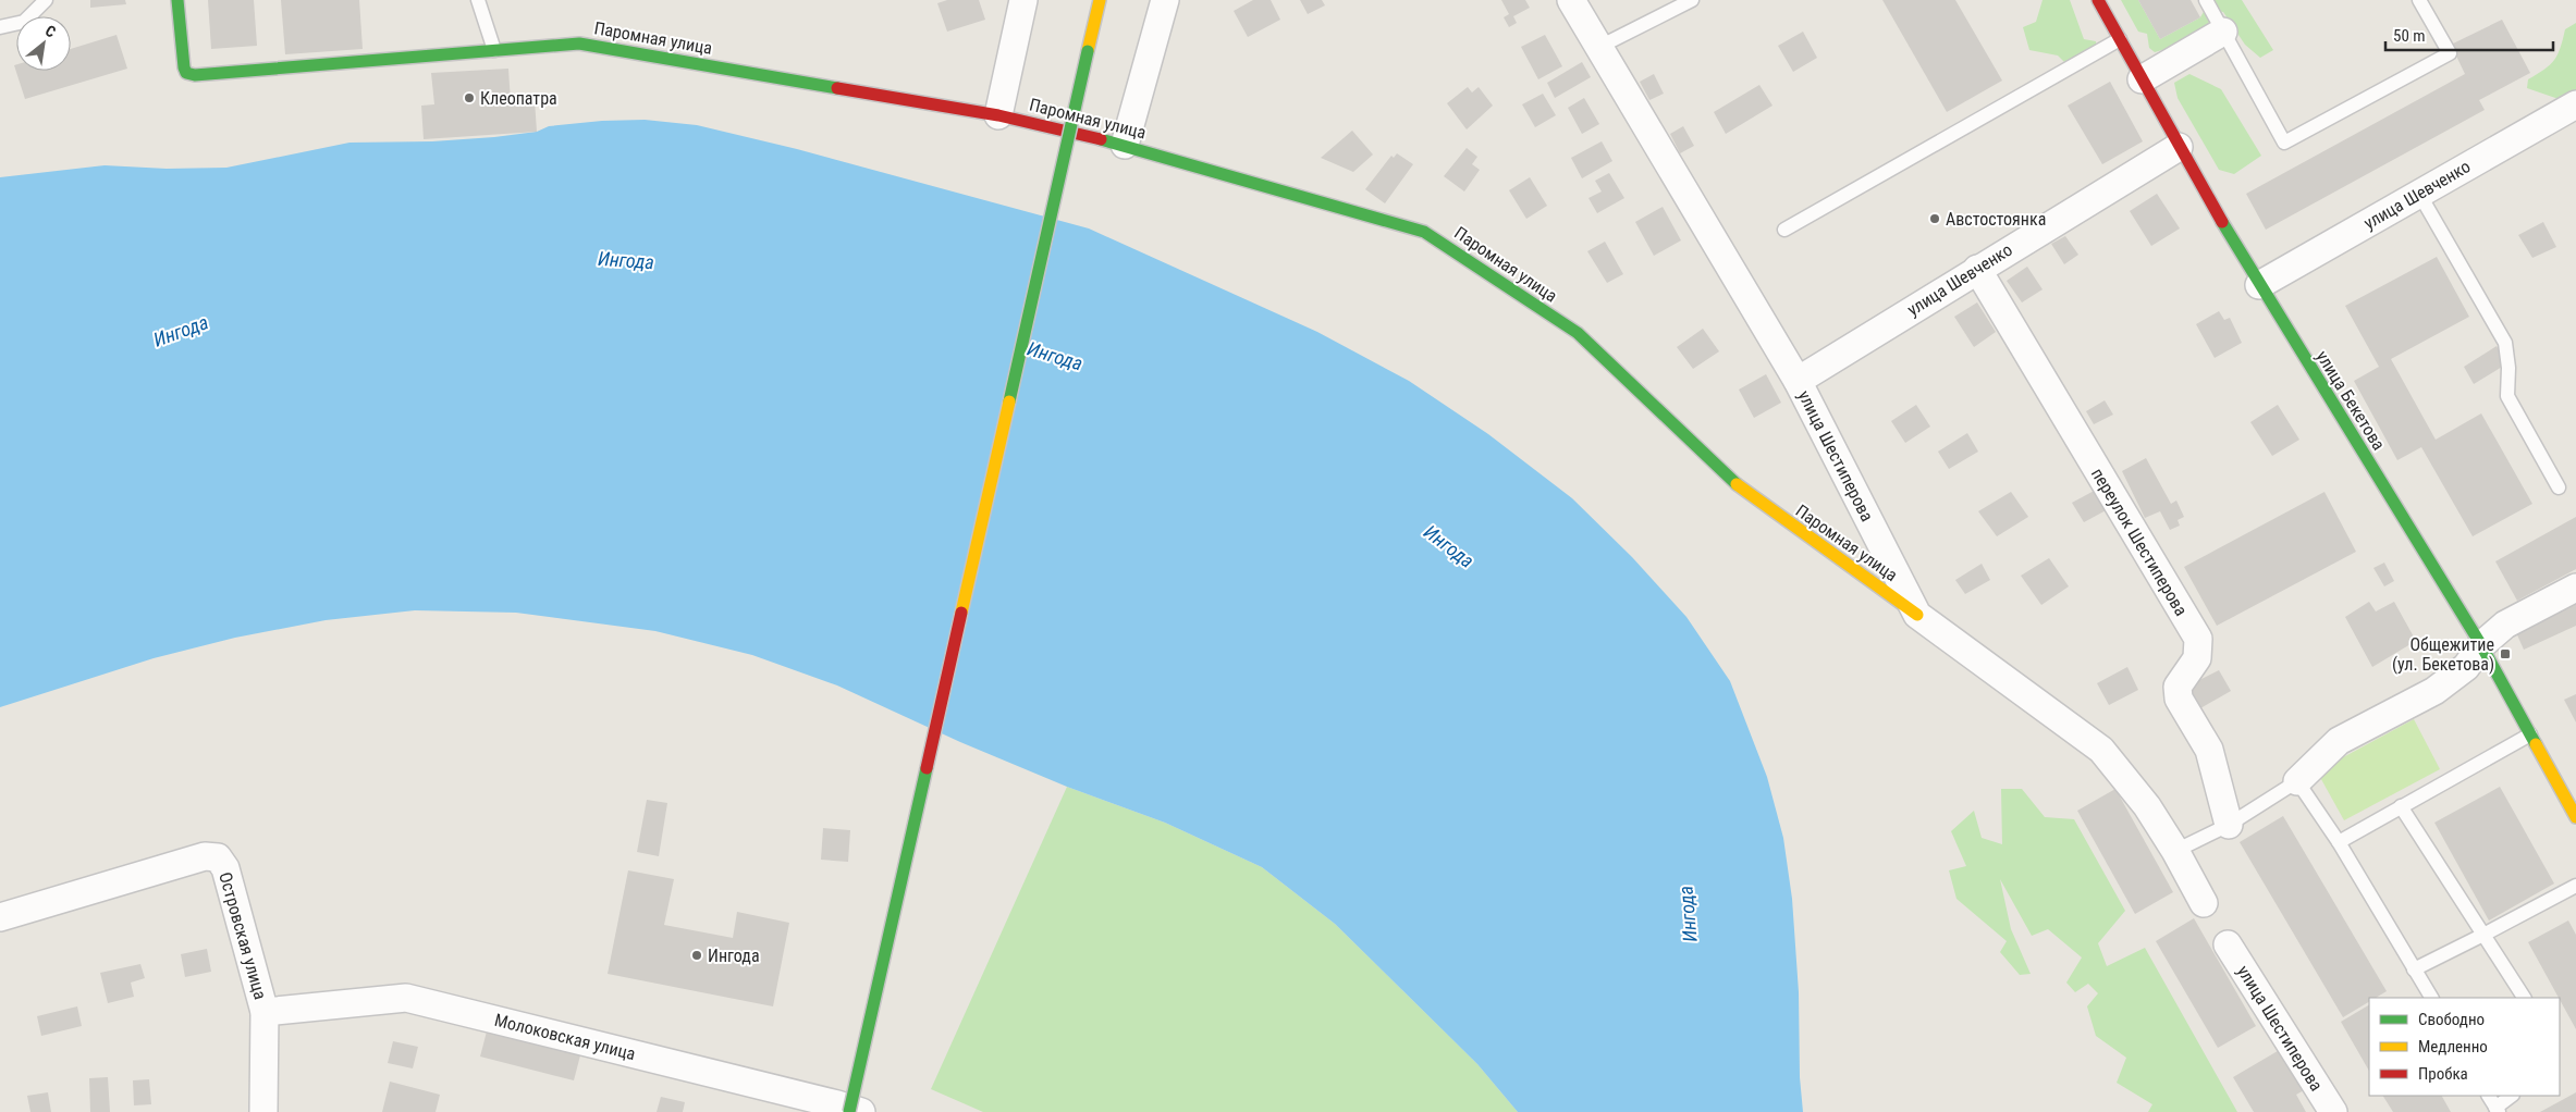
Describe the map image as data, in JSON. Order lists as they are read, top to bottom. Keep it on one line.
{"streets":{"street":["Паромная улица","улица Шевченко","улица Бекетова","улица Шестиперова","переулок Шестиперова","Островская улица","Молоковская улица"]},"crossings":[["Паромная улица","улица Шестиперова"],["улица Шевченко","улица Бекетова"],["улица Шевченко","улица Шестиперова"],["улица Шевченко","переулок Шестиперова"],["Островская улица","Молоковская улица"]],"water":["Ингода"],"places":{"other":["Клеопатра","Австостоянка","Ингода"],"transit":["Общежитие (ул. Бекетова)"]},"legend":["Свободно","Медленно","Пробка"],"scale_bar":"50 m","north":"top right"}
